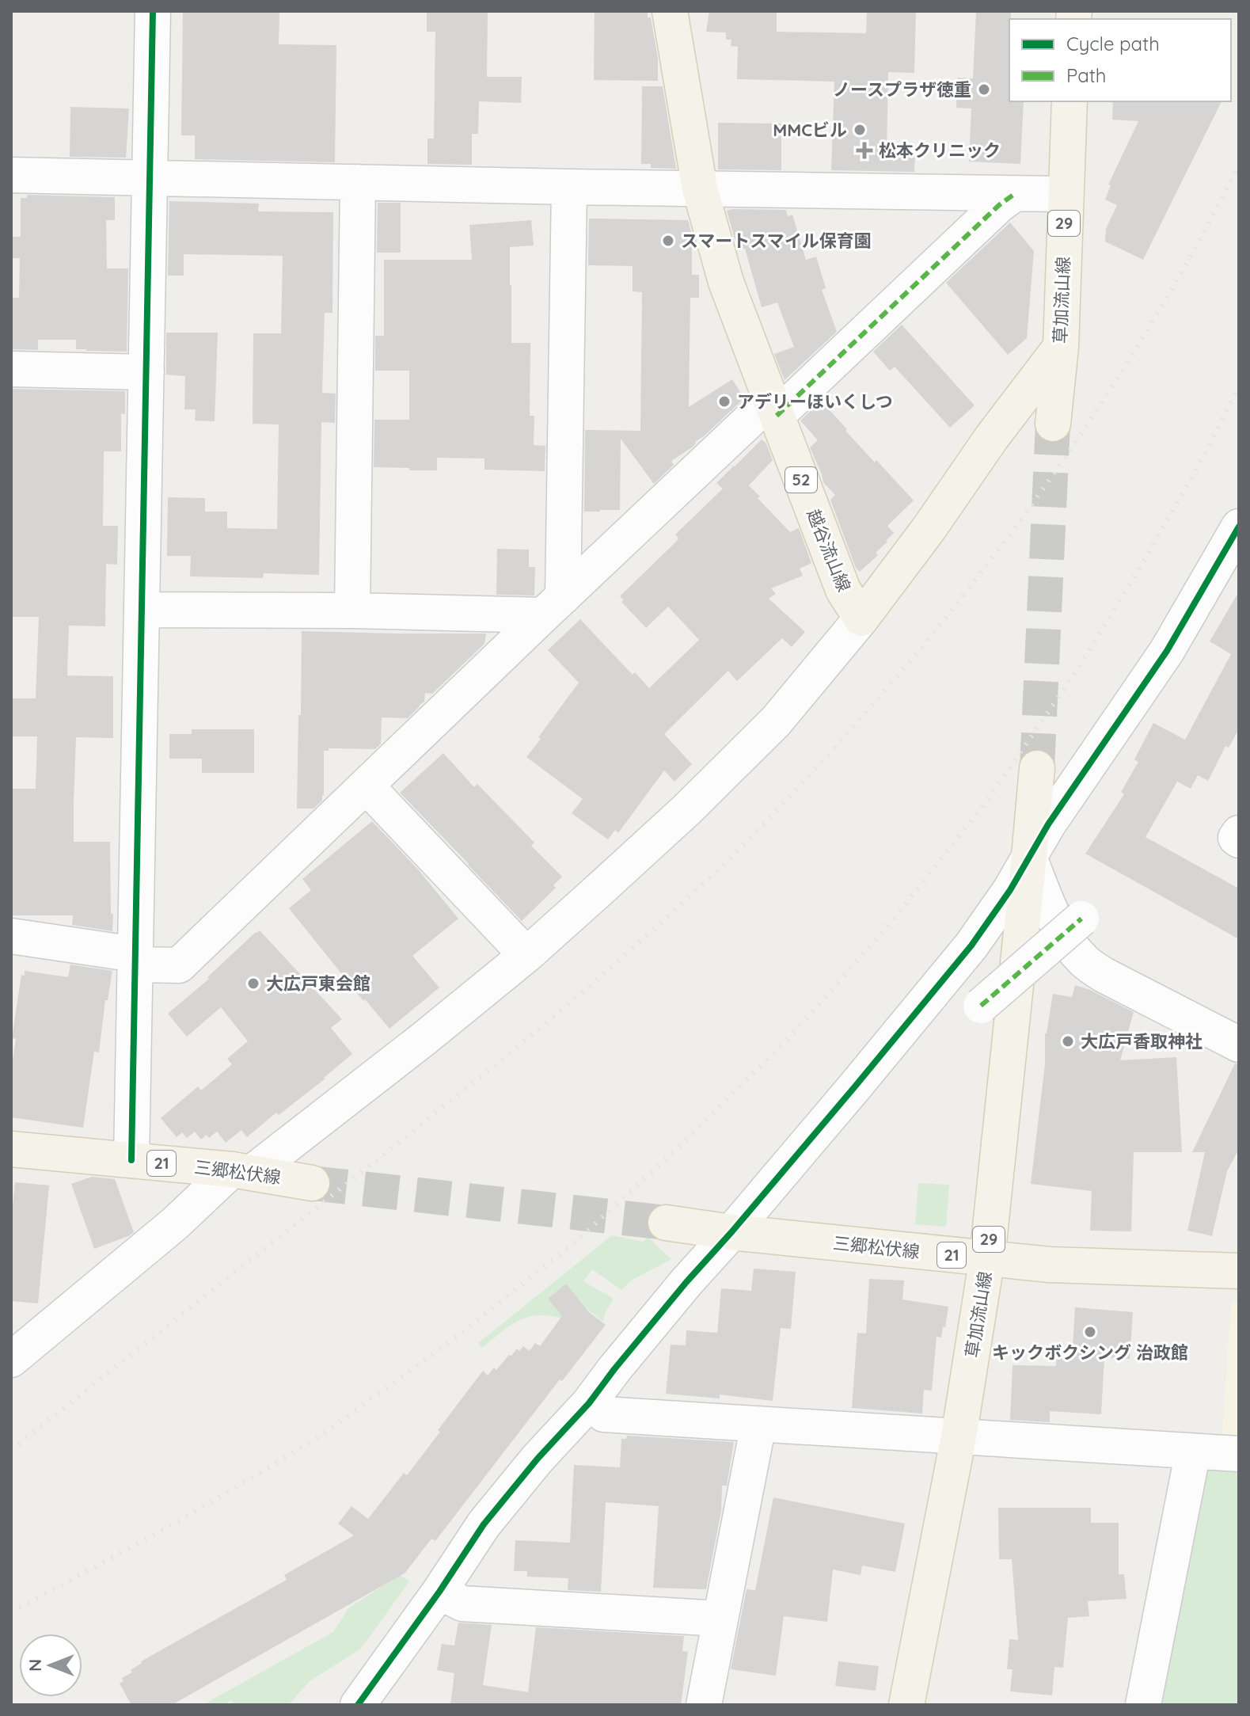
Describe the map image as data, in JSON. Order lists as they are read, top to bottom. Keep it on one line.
{"streets":{"main road":["29","草加流山線","52","越谷流山線","21","三郷松伏線"]},"crossings":[["草加流山線","越谷流山線"],["草加流山線","三郷松伏線"]],"places":{"other":["ノースプラザ徳重","MMCビル","スマートスマイル保育園","アデリーほいくしつ","大広戸東会館","大広戸香取神社","キックボクシング 治政館"],"health":["松本クリニック"]},"legend":["Cycle path","Path"],"north":"left"}
